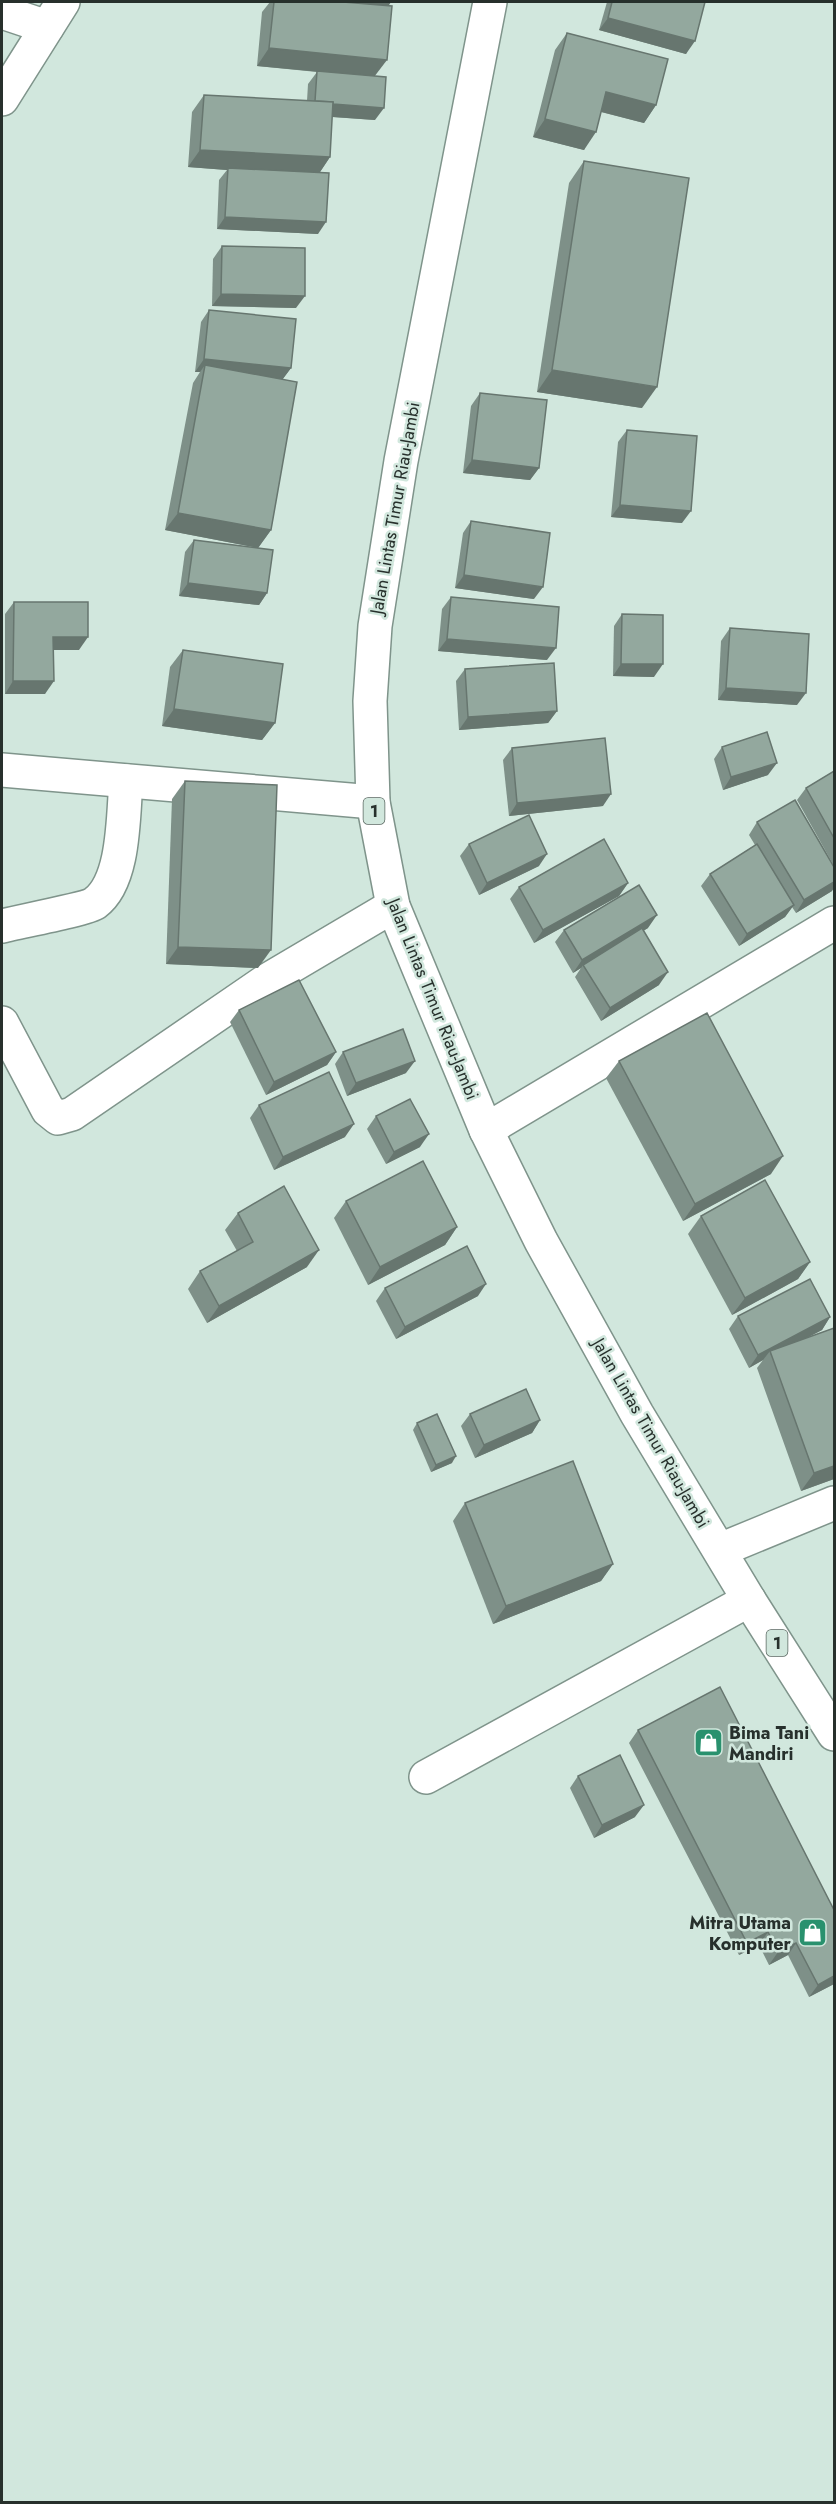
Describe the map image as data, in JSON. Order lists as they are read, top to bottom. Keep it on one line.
{"streets":{"main road":["Jalan Lintas Timur Riau-Jambi","1"]},"places":{"shop":["Bima Tani Mandiri","Mitra Utama Komputer"]}}
